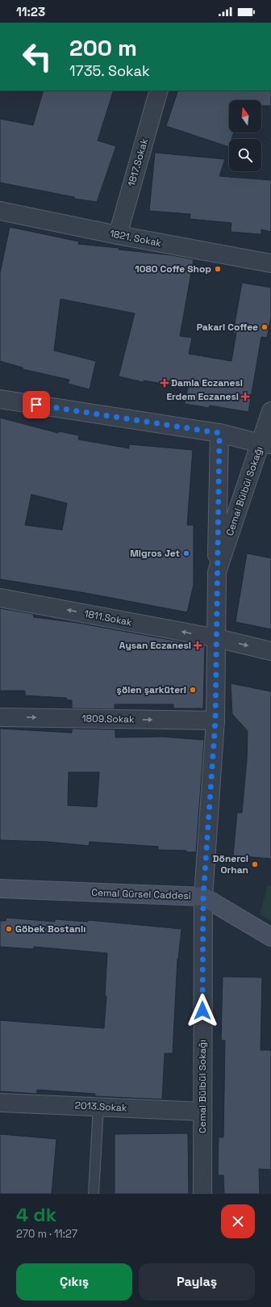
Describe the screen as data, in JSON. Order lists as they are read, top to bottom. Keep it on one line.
{"streets":{"street":["1817.Sokak","1821. Sokak","Cemal Bülbül Sokağı","1811.Sokak","1809.Sokak","Cemal Gürsel Caddesi","2013.Sokak"]},"crossings":[["1817.Sokak","1821. Sokak"],["Cemal Bülbül Sokağı","1811.Sokak"],["Cemal Bülbül Sokağı","1809.Sokak"],["Cemal Bülbül Sokağı","Cemal Gürsel Caddesi"],["Cemal Bülbül Sokağı","2013.Sokak"]],"one_way":["1809.Sokak"],"places":{"other":["1080 Coffe Shop","Pakari Coffee","Migros Jet","şölen şarküteri","Dönerci Orhan","Göbek Bostanlı"],"health":["Damla Eczanesi","Erdem Eczanesi","Aysan Eczanesi"]},"north":"top","page":{"status":"11:23","turn":["200 m","1735. Sokak"],"heading":["4 dk","270 m · 11:27"],"buttons":["Çıkış","Paylaş"]}}
